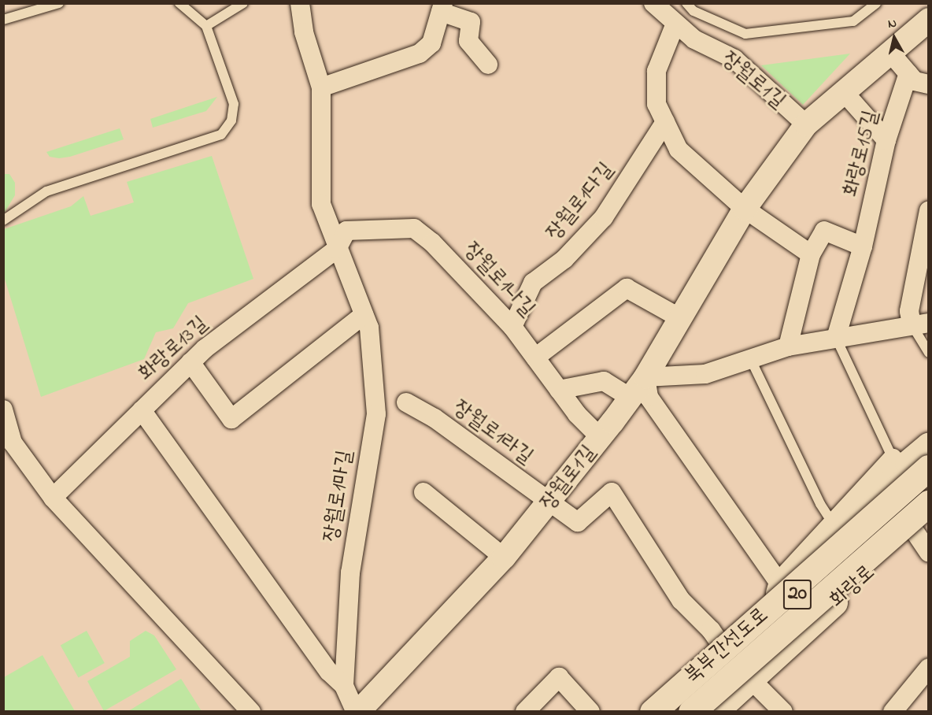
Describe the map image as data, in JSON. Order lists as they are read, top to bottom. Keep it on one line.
{"streets":{"main road":["화랑로","20","북부간선도로"],"street":["장월로1길","화랑로15길","장월로1다길","장월로1나길","화랑로13길","장월로1라길","장월로1마길"]},"crossings":[["장월로1길","장월로1나길"],["장월로1길","장월로1라길"],["장월로1길","장월로1마길"],["장월로1다길","장월로1나길"],["장월로1나길","화랑로13길"],["장월로1나길","장월로1마길"],["화랑로13길","장월로1마길"]],"north":"top"}
